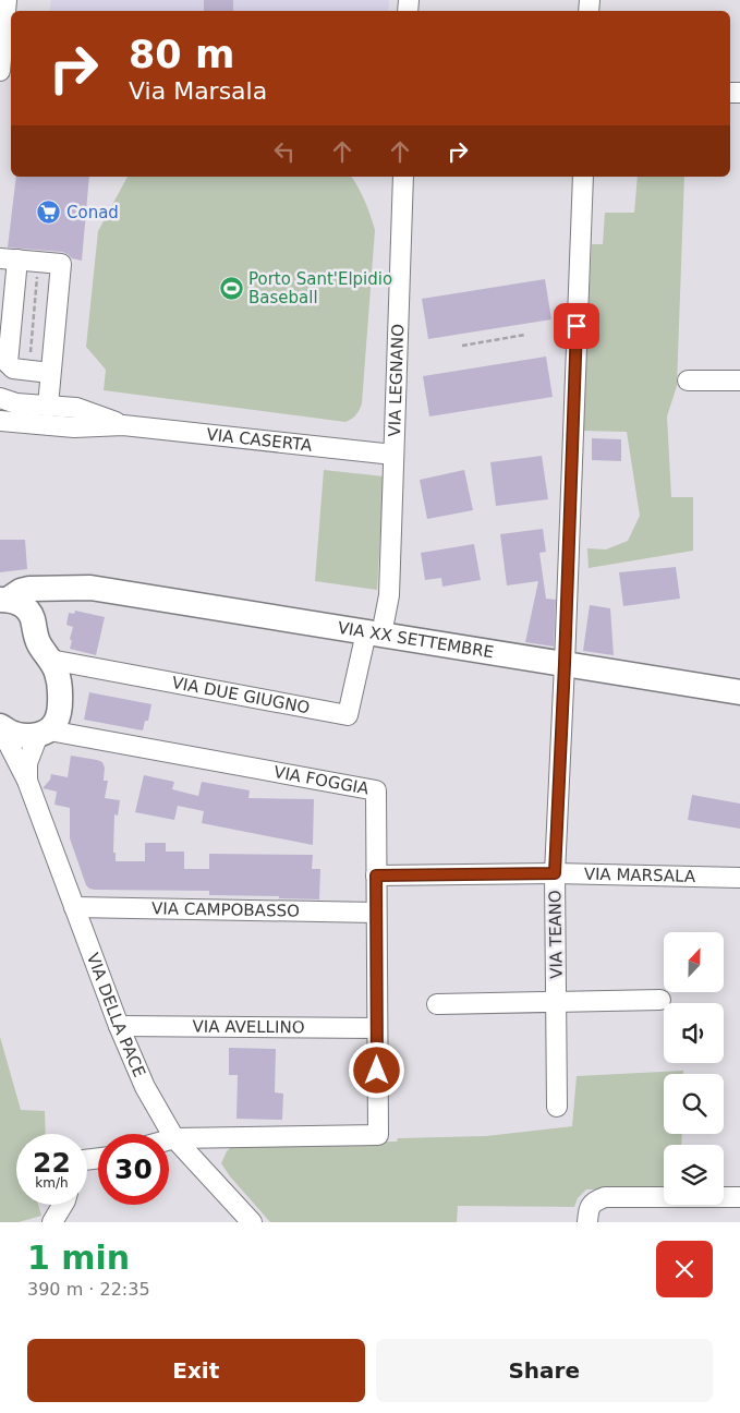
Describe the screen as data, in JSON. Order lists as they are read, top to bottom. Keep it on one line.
{"streets":{"main road":["VIA XX SETTEMBRE"],"street":["VIA LEGNANO","VIA CASERTA","VIA DUE GIUGNO","VIA FOGGIA","VIA MARSALA","VIA CAMPOBASSO","VIA TEANO","VIA DELLA PACE","VIA AVELLINO"]},"crossings":[["VIA LEGNANO","VIA CASERTA"],["VIA LEGNANO","VIA XX SETTEMBRE"],["VIA LEGNANO","VIA DUE GIUGNO"],["VIA XX SETTEMBRE","VIA DUE GIUGNO"],["VIA XX SETTEMBRE","VIA TEANO"],["VIA FOGGIA","VIA MARSALA"],["VIA FOGGIA","VIA CAMPOBASSO"],["VIA FOGGIA","VIA DELLA PACE"],["VIA FOGGIA","VIA AVELLINO"],["VIA MARSALA","VIA TEANO"],["VIA CAMPOBASSO","VIA DELLA PACE"],["VIA DELLA PACE","VIA AVELLINO"]],"places":{"supermarket":["Conad"],"sports":["Porto Sant'Elpidio Baseball"]},"north":"top","page":{"turn":["80 m","Via Marsala"],"speed":"22 km/h","limit":"30","heading":["1 min","390 m · 22:35"],"buttons":["Exit","Share"]}}
